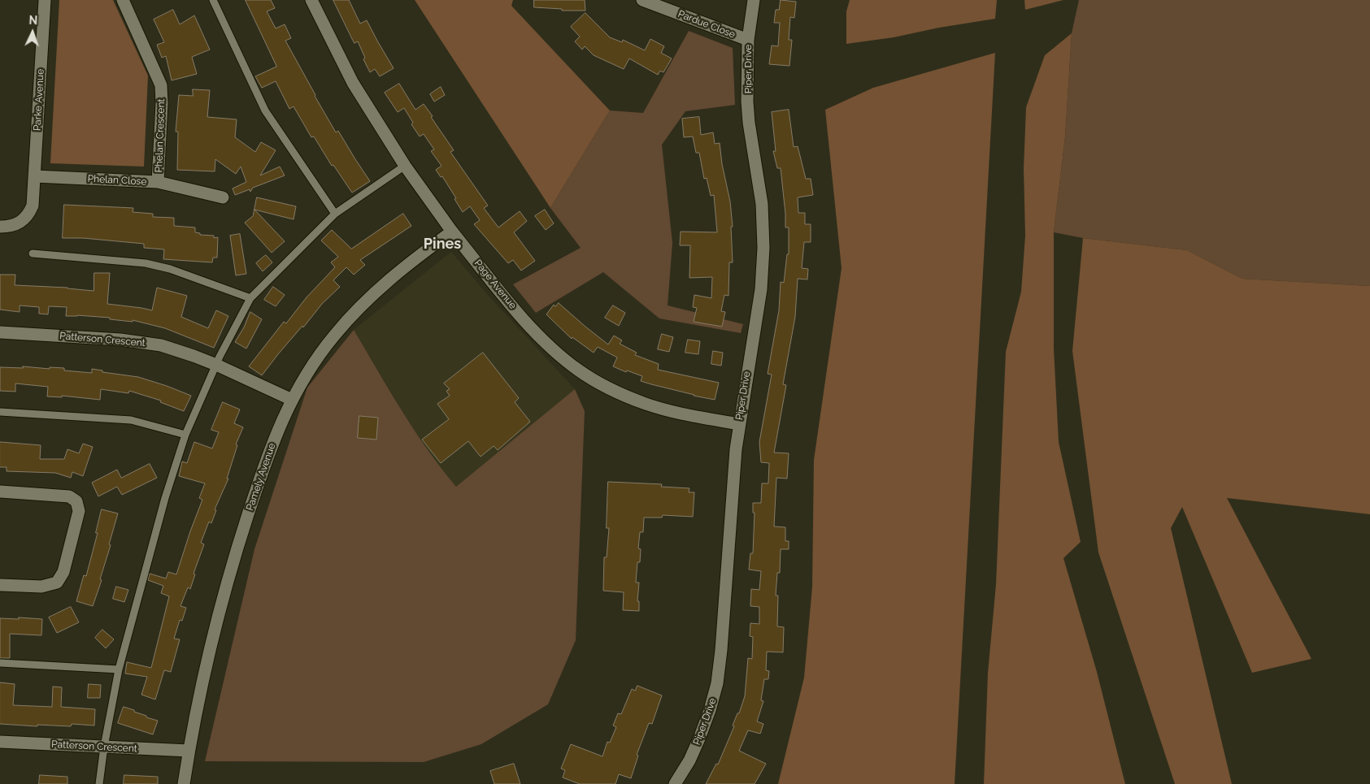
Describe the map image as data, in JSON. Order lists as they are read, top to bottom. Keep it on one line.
{"streets":{"street":["Pardue Close","Piper Drive","Parke Avenue","Phelan Crescent","Phelan Close","Page Avenue","Patterson Crescent","Pamely Avenue"]},"crossings":[["Pardue Close","Piper Drive"],["Piper Drive","Page Avenue"],["Parke Avenue","Phelan Close"],["Phelan Crescent","Phelan Close"],["Page Avenue","Pamely Avenue"],["Patterson Crescent","Pamely Avenue"]],"districts":["Pines"],"north":"top"}
